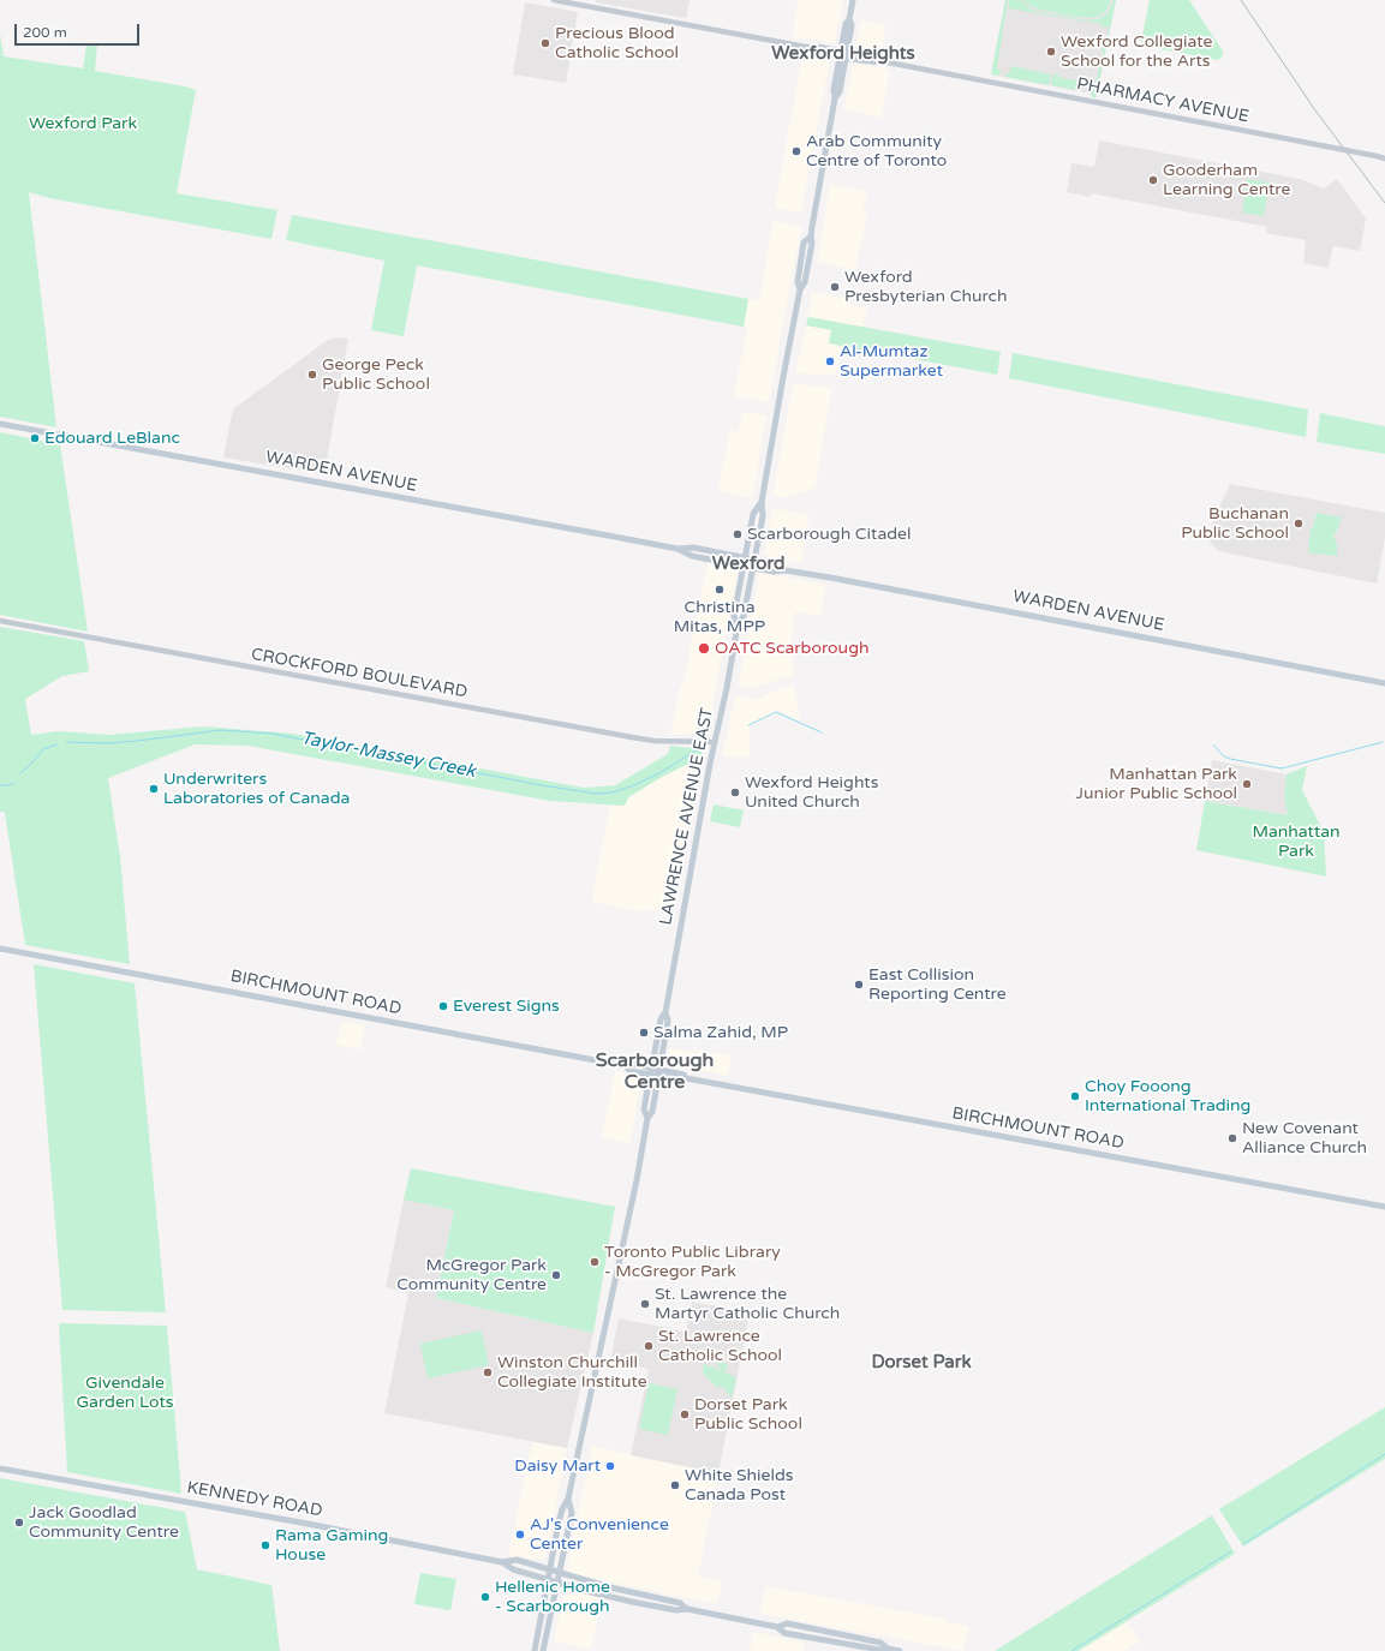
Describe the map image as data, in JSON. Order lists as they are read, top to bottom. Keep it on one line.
{"streets":{"main road":["WARDEN AVENUE","LAWRENCE AVENUE EAST","BIRCHMOUNT ROAD","KENNEDY ROAD"],"street":["PHARMACY AVENUE","CROCKFORD BOULEVARD"]},"crossings":[["PHARMACY AVENUE","LAWRENCE AVENUE EAST"],["WARDEN AVENUE","LAWRENCE AVENUE EAST"],["CROCKFORD BOULEVARD","LAWRENCE AVENUE EAST"],["LAWRENCE AVENUE EAST","BIRCHMOUNT ROAD"],["LAWRENCE AVENUE EAST","KENNEDY ROAD"]],"districts":["Wexford Heights","Wexford","Scarborough Centre","Dorset Park"],"water":["Taylor-Massey Creek"],"parks":["Wexford Park","Manhattan Park","Givendale Garden Lots"],"places":["Precious Blood Catholic School","Wexford Collegiate School for the Arts","Arab Community Centre of Toronto","Gooderham Learning Centre","Wexford Presbyterian Church","Al-Mumtaz Supermarket","George Peck Public School","Edouard LeBlanc","Buchanan Public School","Scarborough Citadel","Christina Mitas, MPP","OATC Scarborough","Manhattan Park Junior Public School","Underwriters Laboratories of Canada","Wexford Heights United Church","East Collision Reporting Centre","Everest Signs","Salma Zahid, MP","Choy Fooong International Trading","New Covenant Alliance Church","Toronto Public Library - McGregor Park","McGregor Park Community Centre","St. Lawrence the Martyr Catholic Church","St. Lawrence Catholic School","Winston Churchill Collegiate Institute","Dorset Park Public School","Daisy Mart","White Shields Canada Post","Jack Goodlad Community Centre","AJ's Convenience Center","Rama Gaming House","Hellenic Home - Scarborough"],"scale_bar":"200 m"}
